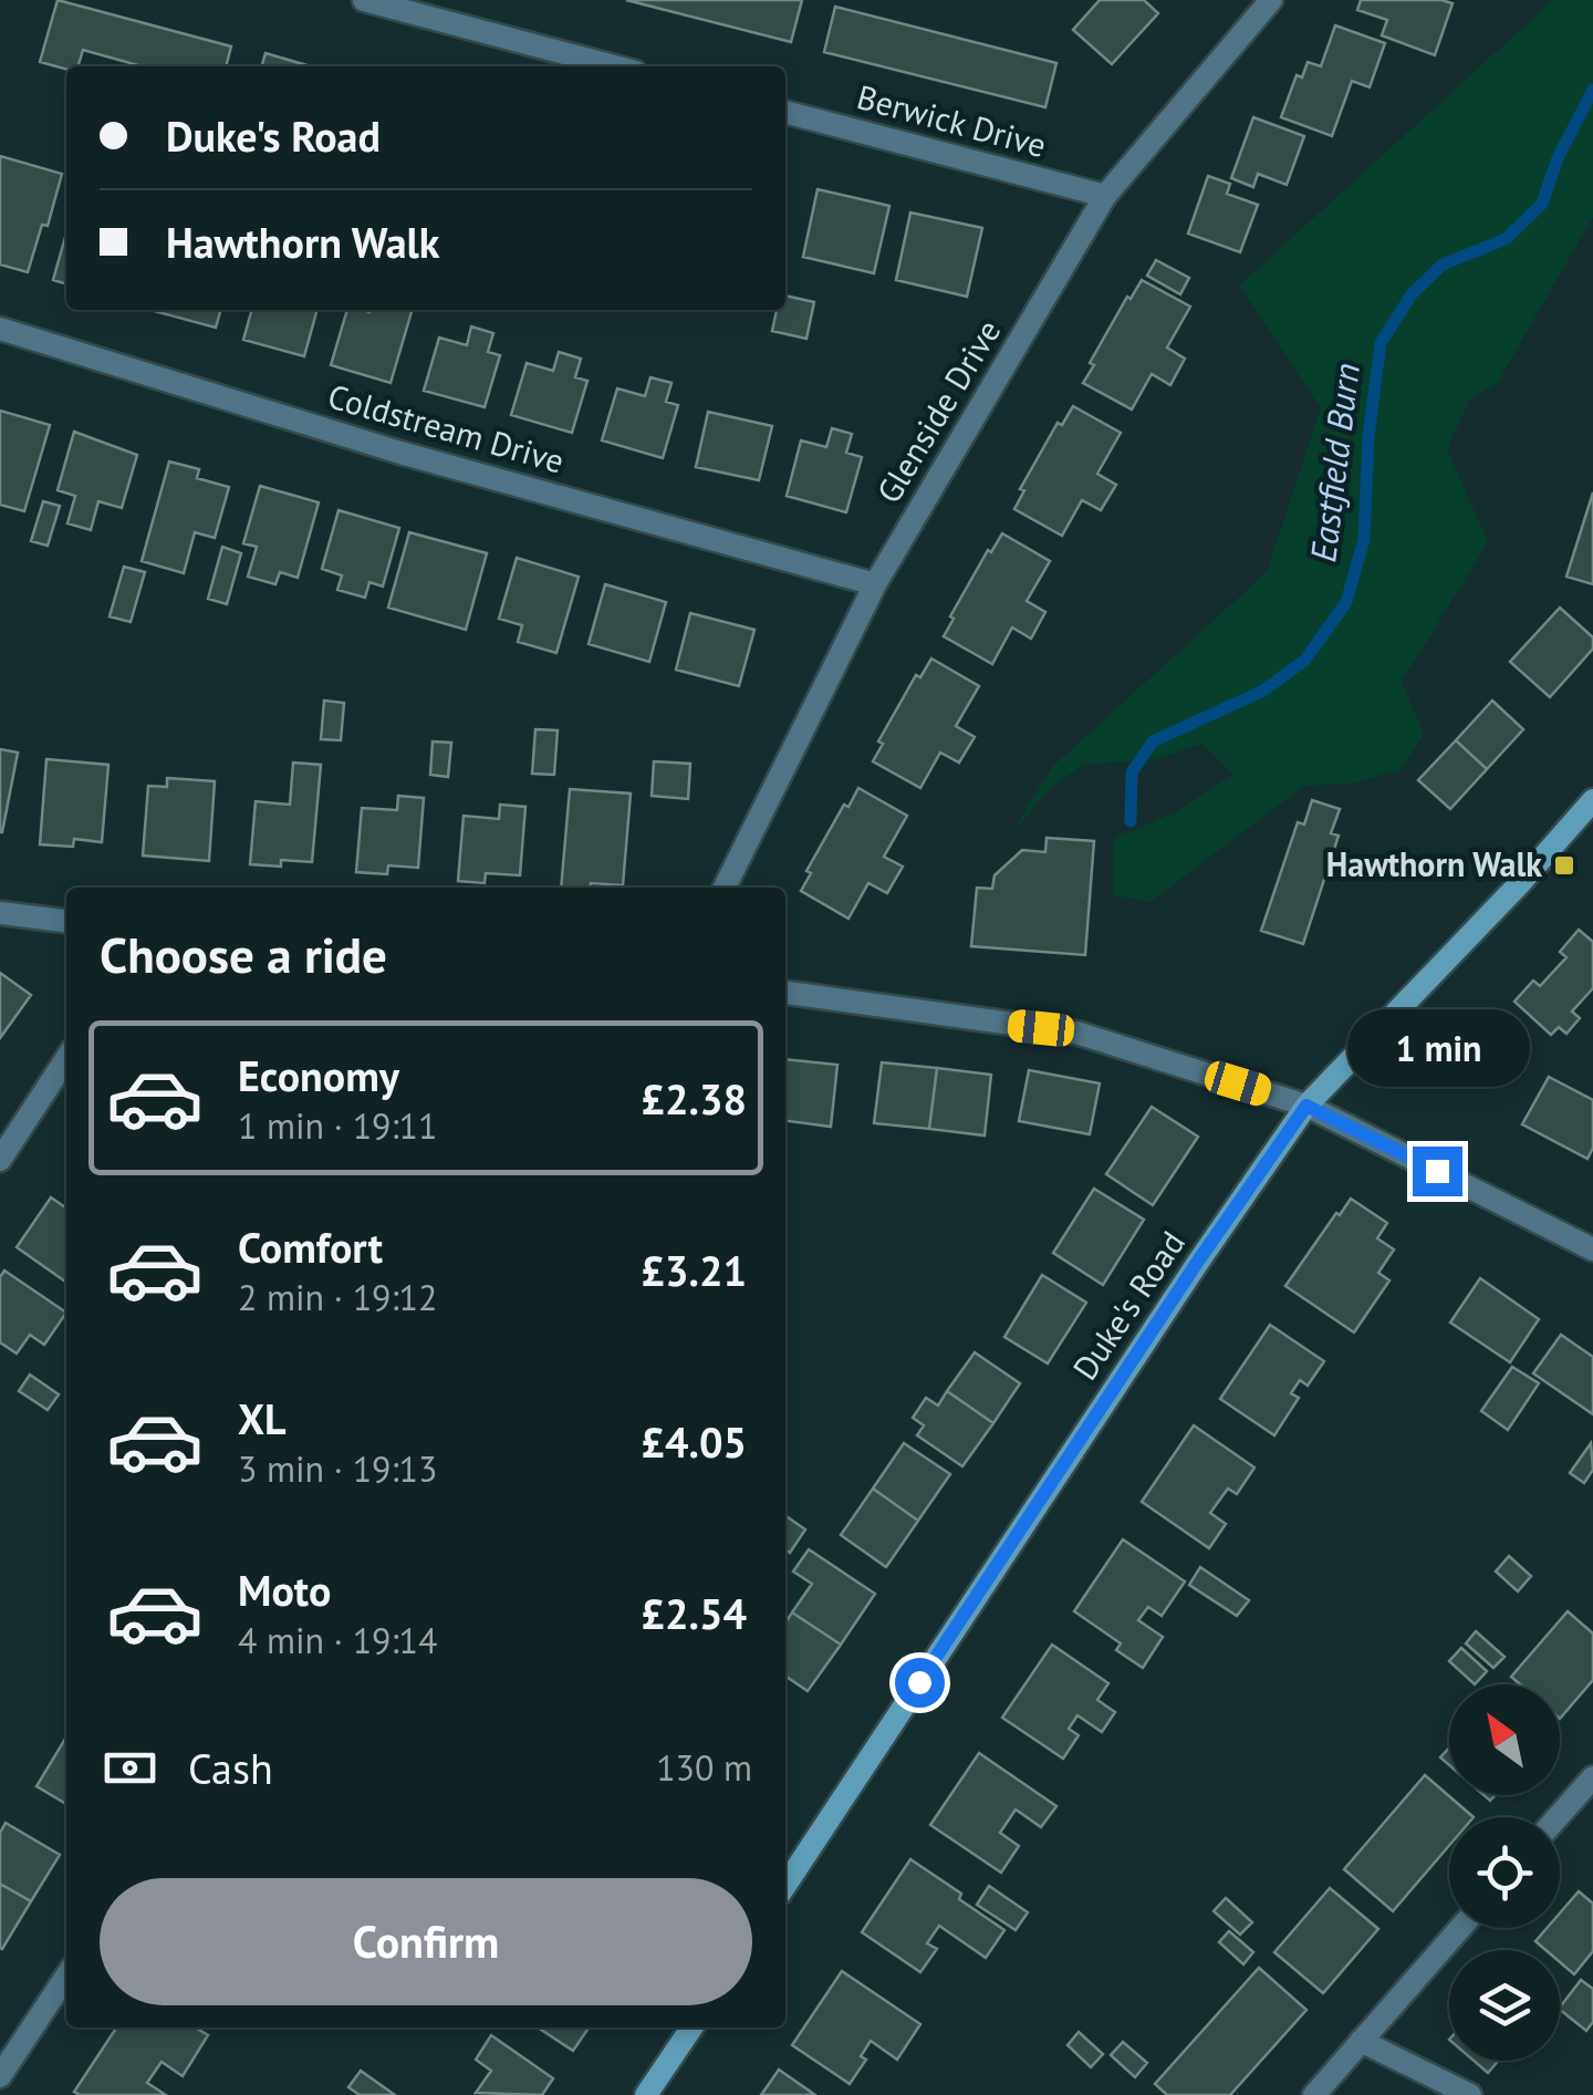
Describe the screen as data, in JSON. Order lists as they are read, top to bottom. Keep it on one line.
{"streets":{"main road":["Duke's Road"],"street":["Berwick Drive","Glenside Drive","Coldstream Drive"]},"crossings":[["Berwick Drive","Glenside Drive"],["Glenside Drive","Coldstream Drive"]],"water":["Eastfield Burn"],"places":{"transit":["Hawthorn Walk"]},"north":"top left","page":{"banner":["Duke's Road","Hawthorn Walk"],"heading":"Choose a ride","bubble":"1 min","list":[{"name":"Economy","note":"1 min · 19:11","value":"£2.38"},{"name":"Comfort","note":"2 min · 19:12","value":"£3.21"},{"name":"XL","note":"3 min · 19:13","value":"£4.05"},{"name":"Moto","note":"4 min · 19:14","value":"£2.54"}],"pay":["Cash","130 m"],"buttons":"Confirm"}}
